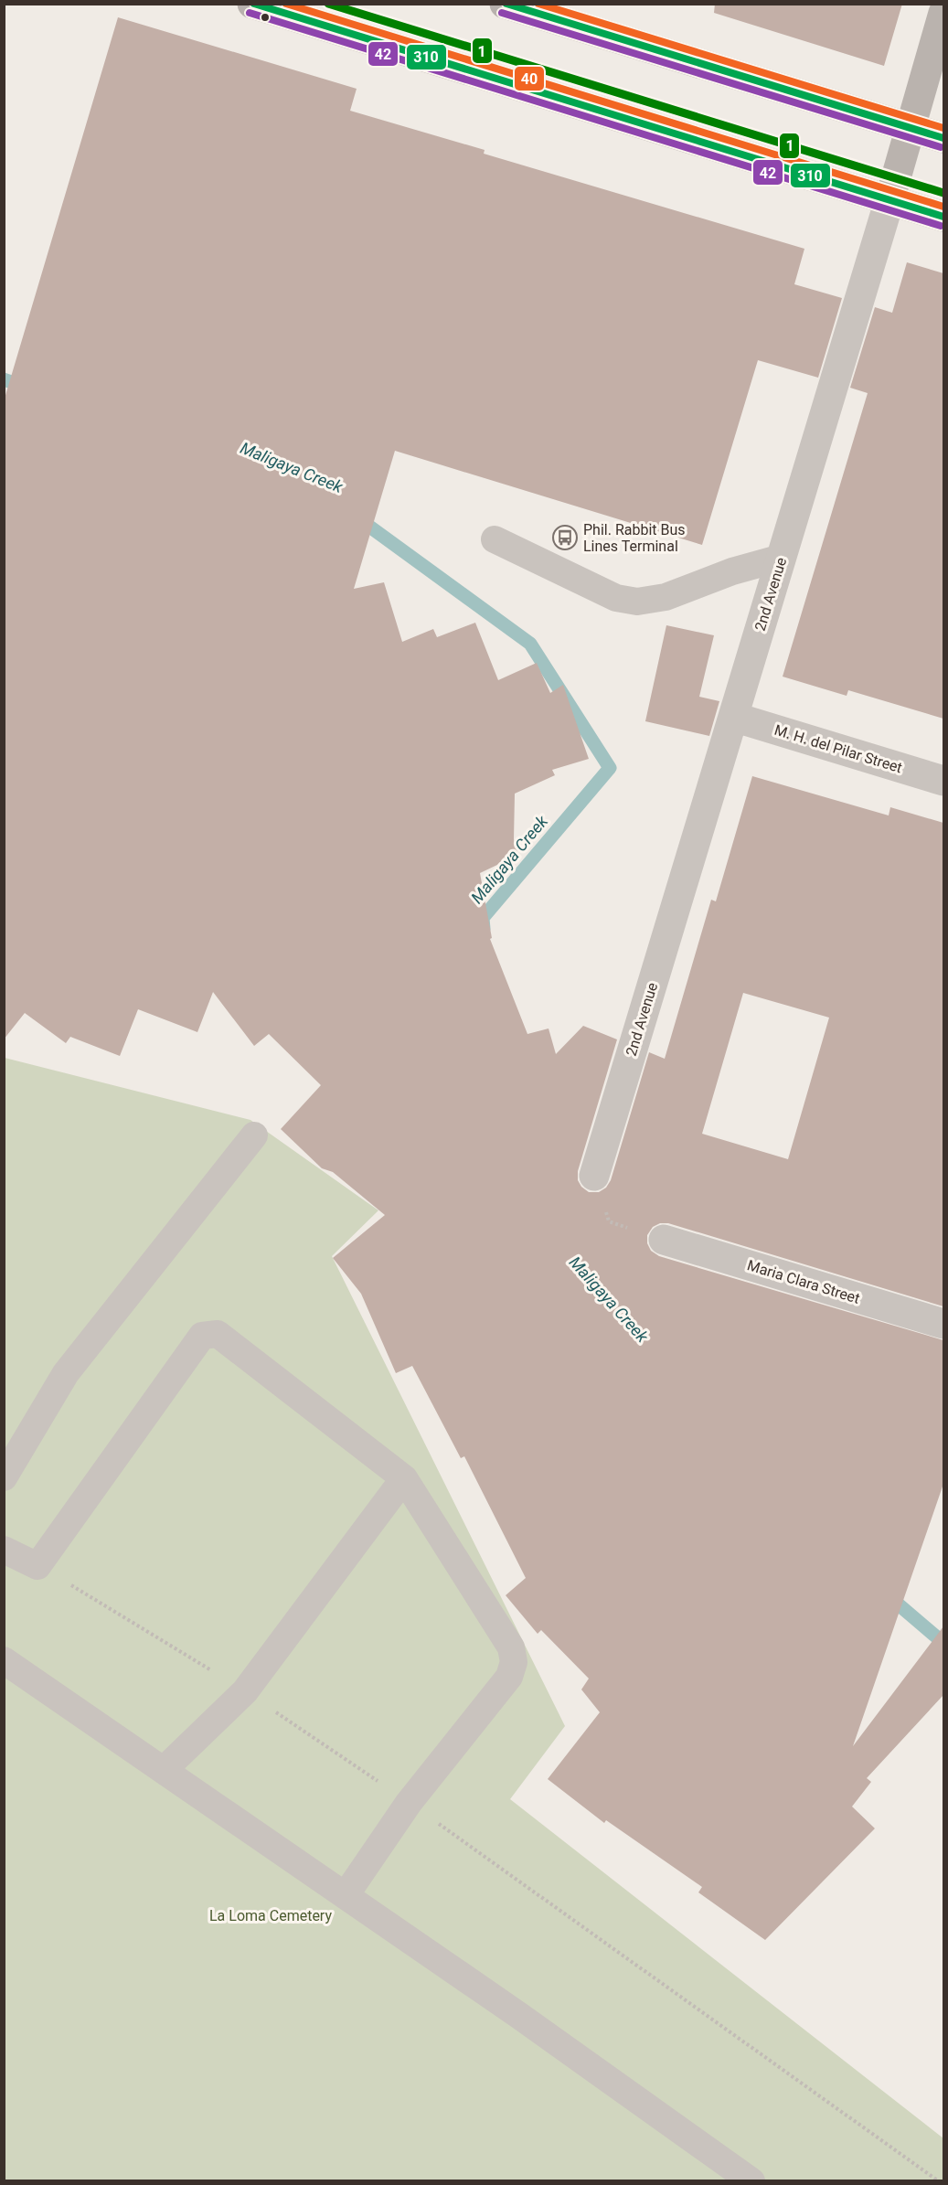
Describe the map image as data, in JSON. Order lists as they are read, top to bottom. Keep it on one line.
{"streets":{"street":["2nd Avenue","M. H. del Pilar Street","Maria Clara Street"]},"crossings":[["2nd Avenue","M. H. del Pilar Street"]],"water":["Maligaya Creek"],"parks":["La Loma Cemetery"],"places":{"bus stop":["Phil. Rabbit Bus Lines Terminal"]},"lines":["transit line 1","transit line 310","transit line 40","transit line 42"]}
